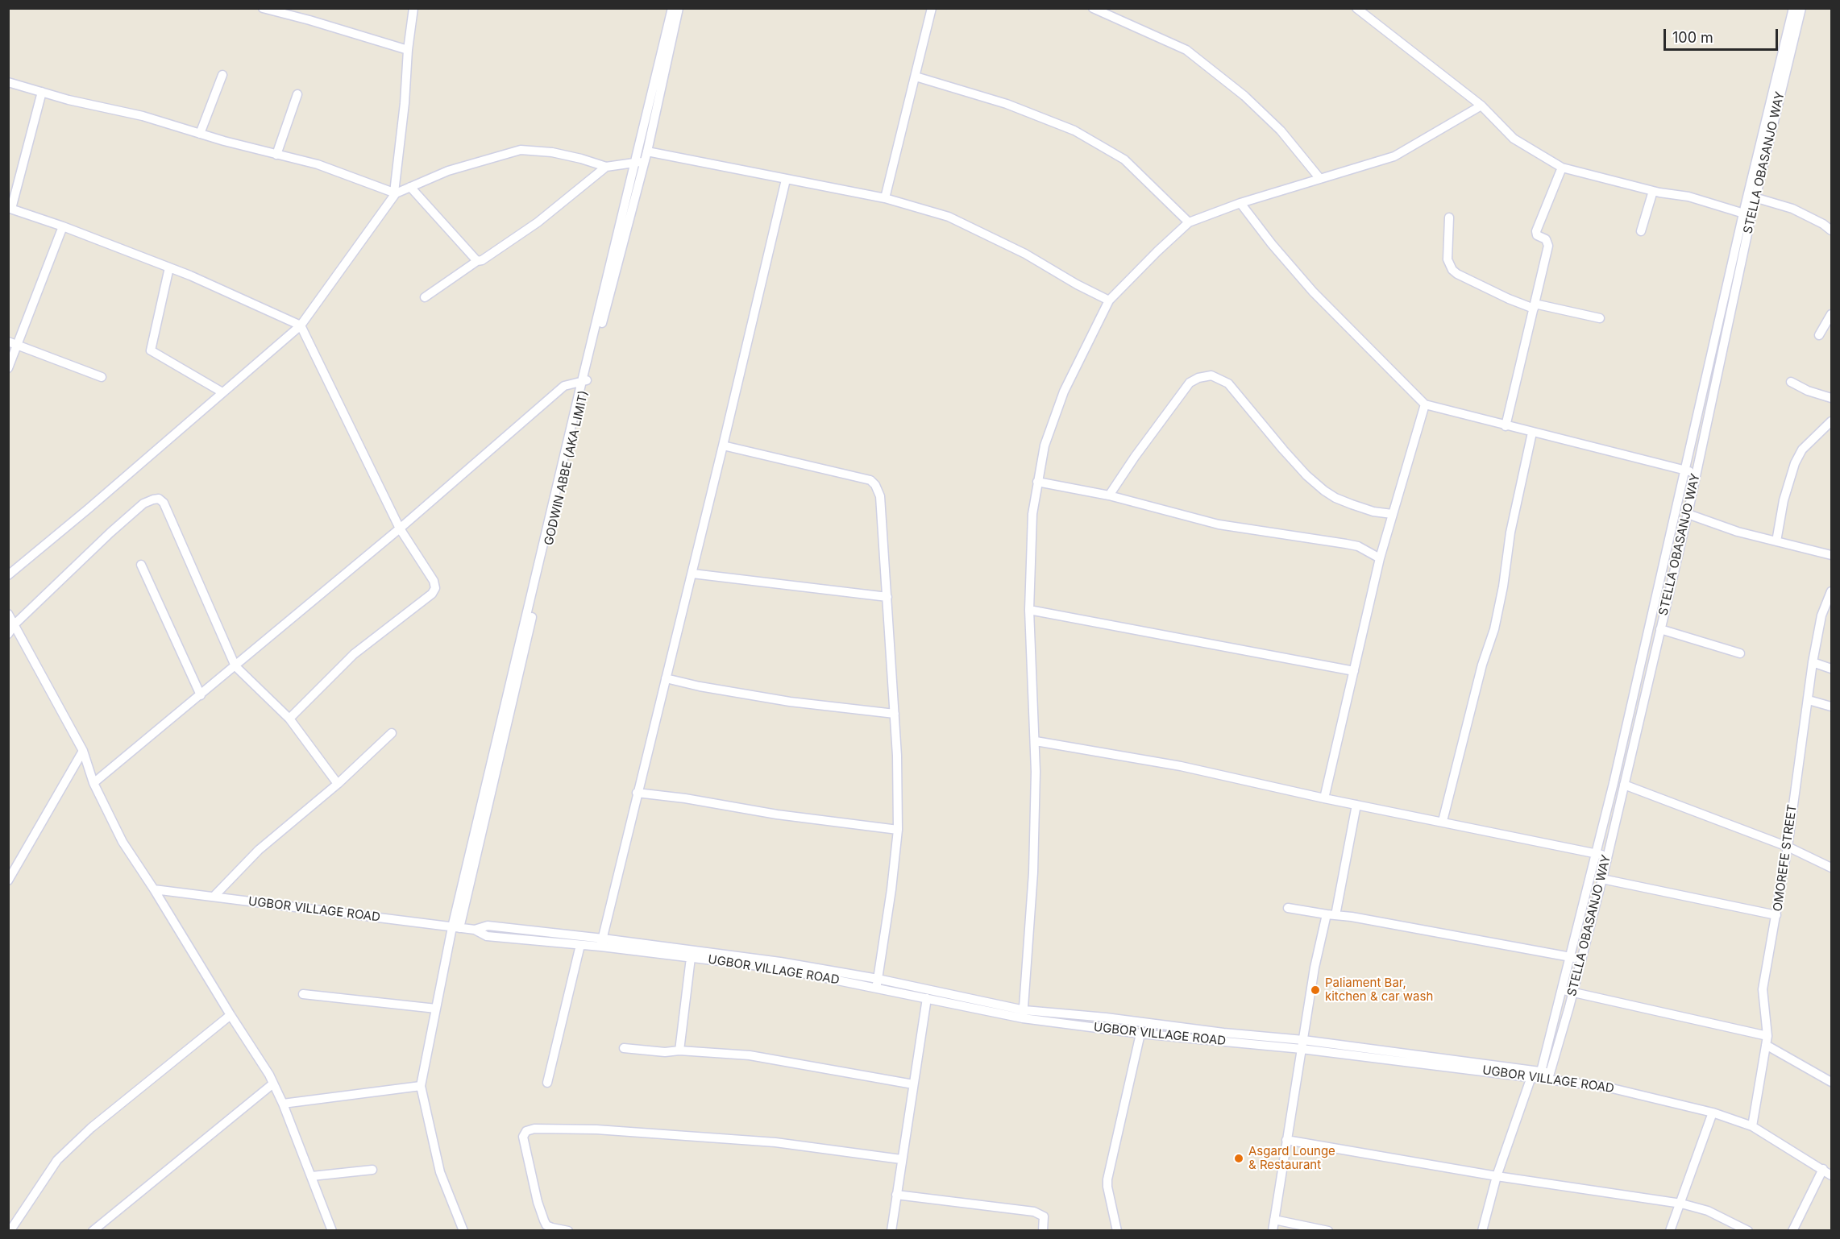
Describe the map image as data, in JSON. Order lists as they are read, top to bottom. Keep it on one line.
{"streets":{"street":["STELLA OBASANJO WAY","GODWIN ABBE (AKA LIMIT)","OMOREFE STREET","UGBOR VILLAGE ROAD"]},"crossings":[["STELLA OBASANJO WAY","UGBOR VILLAGE ROAD"],["GODWIN ABBE (AKA LIMIT)","UGBOR VILLAGE ROAD"],["OMOREFE STREET","UGBOR VILLAGE ROAD"]],"places":["Paliament Bar, kitchen & car wash","Asgard Lounge & Restaurant"],"scale_bar":"100 m"}
